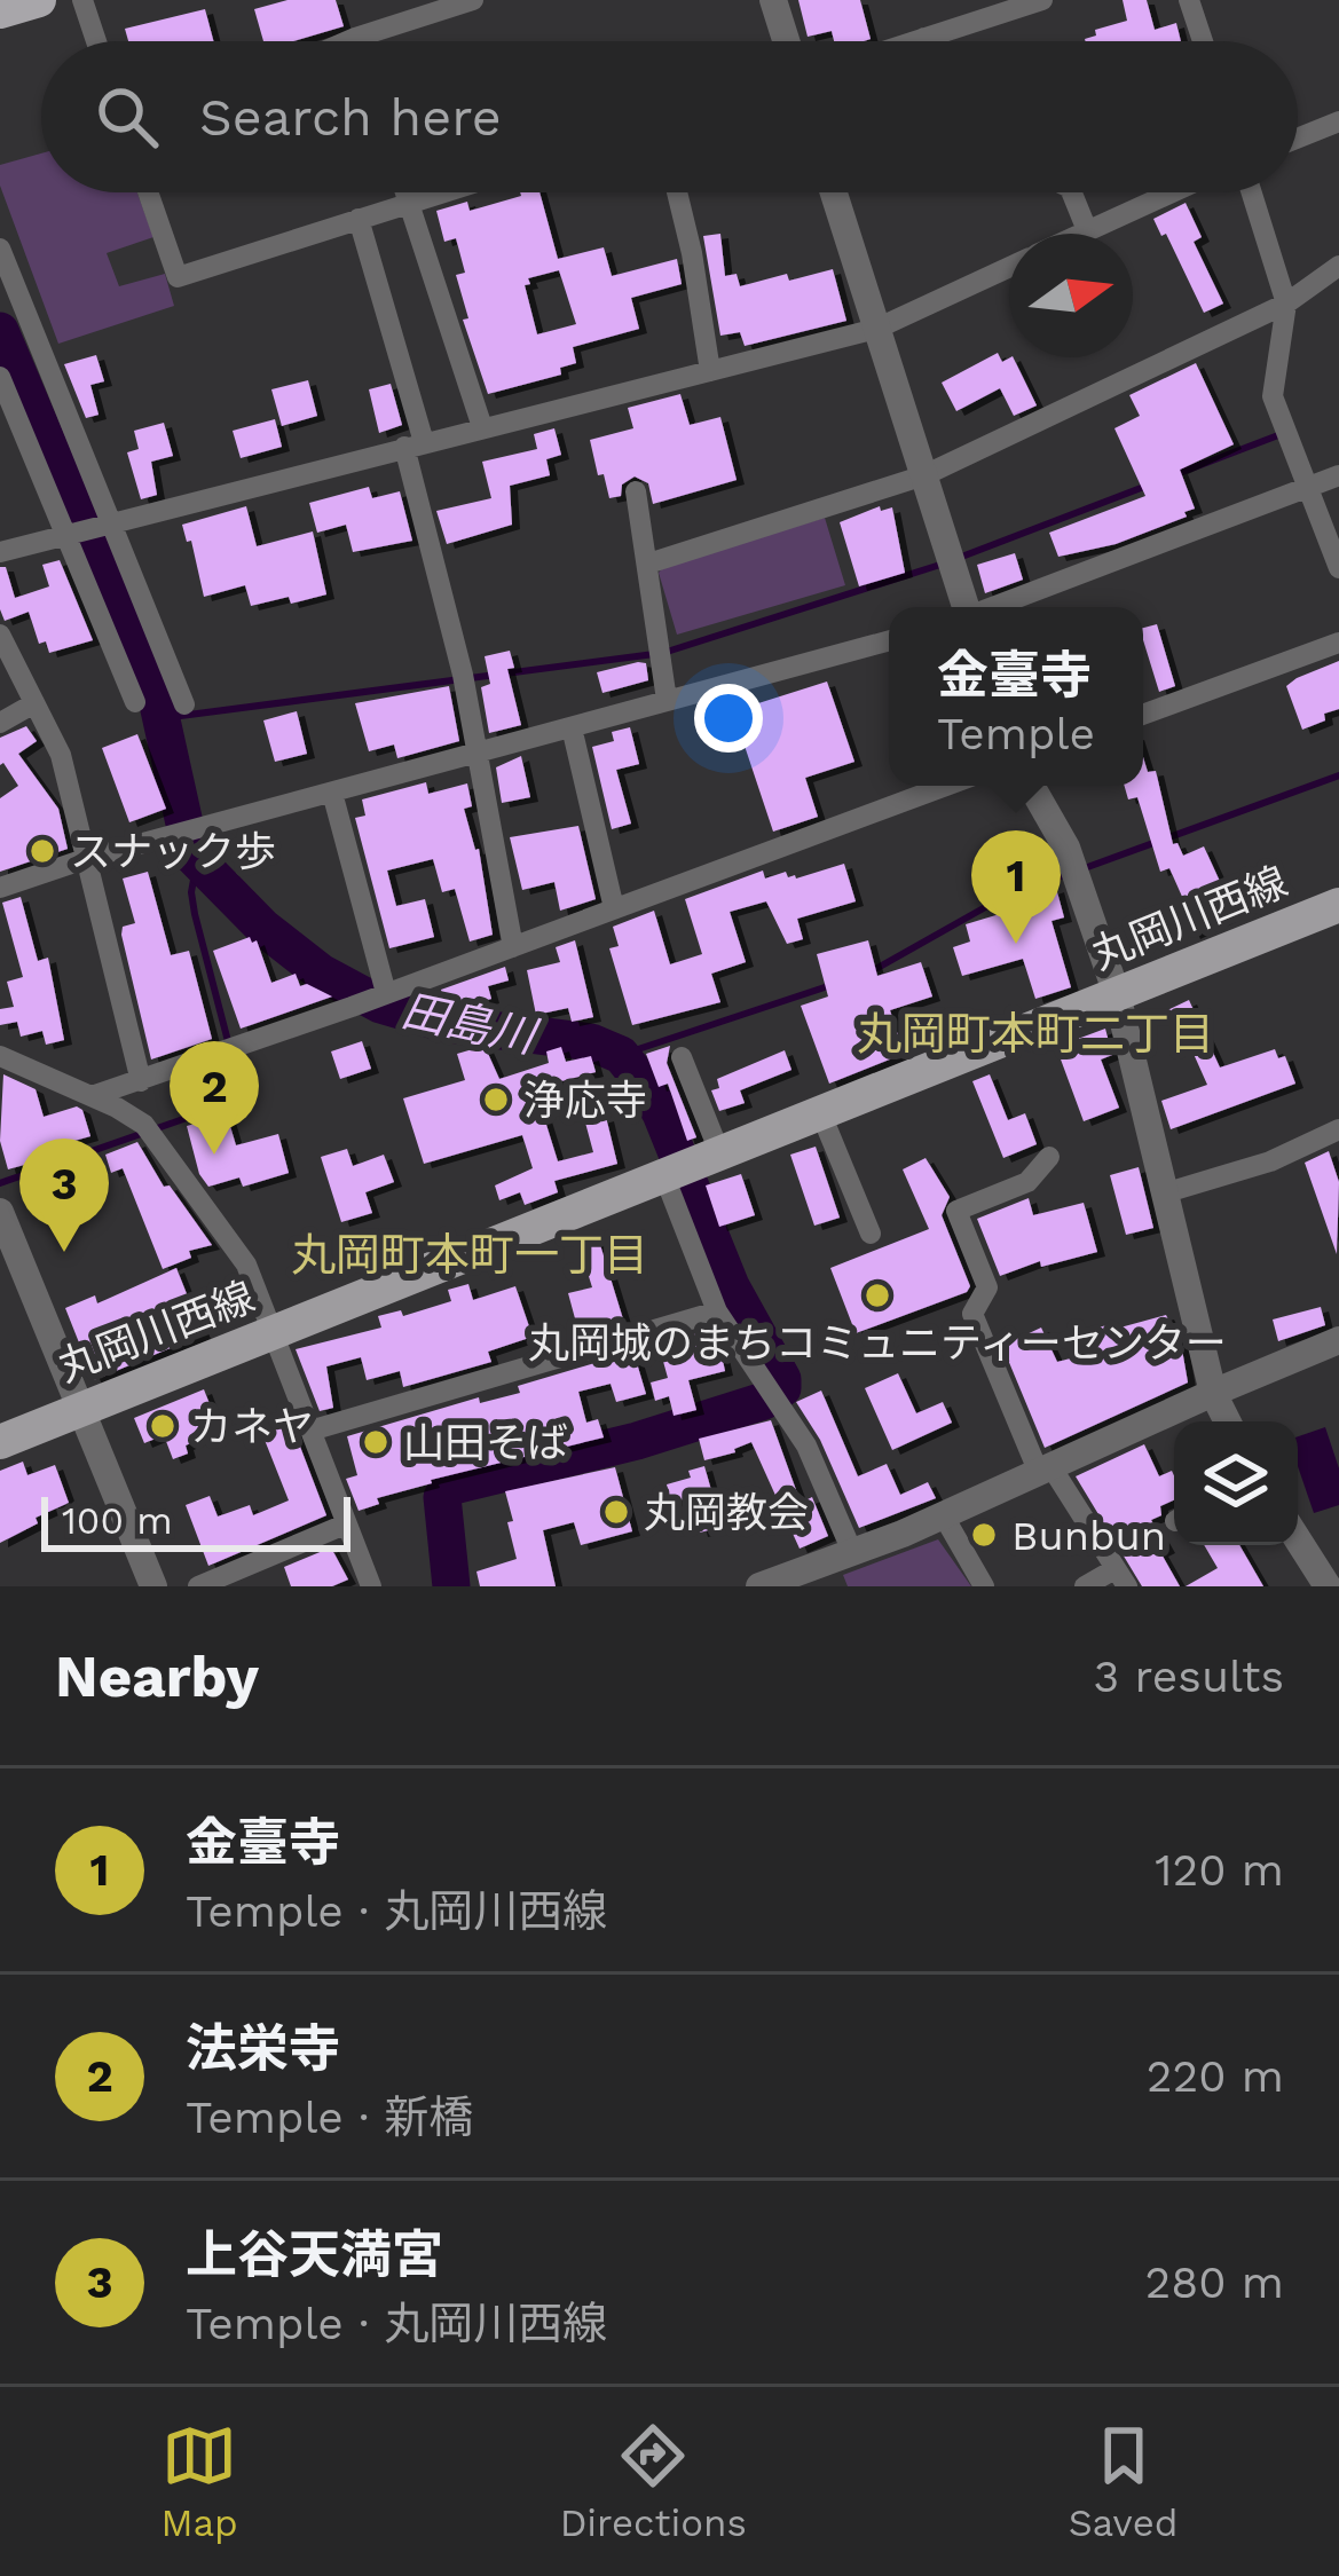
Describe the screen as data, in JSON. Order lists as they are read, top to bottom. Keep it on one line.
{"streets":{"main road":["丸岡川西線"]},"districts":["丸岡町本町二丁目","丸岡町本町一丁目"],"water":["田島川"],"places":["スナック歩","浄応寺","丸岡城のまちコミュニティーセンター","カネヤ","山田そば","丸岡教会","Bunbun"],"scale_bar":"100 m","north":"right","page":{"search":"Search here","popup":["金臺寺","Temple"],"pins":["1","2","3"],"scale":"100 m","heading":["Nearby","3 results"],"list":[{"mark":"1","name":"金臺寺","note":"Temple · 丸岡川西線","value":"120 m"},{"mark":"2","name":"法栄寺","note":"Temple · 新橋","value":"220 m"},{"mark":"3","name":"上谷天満宮","note":"Temple · 丸岡川西線","value":"280 m"}],"nav":["Map","Directions","Saved"]}}
